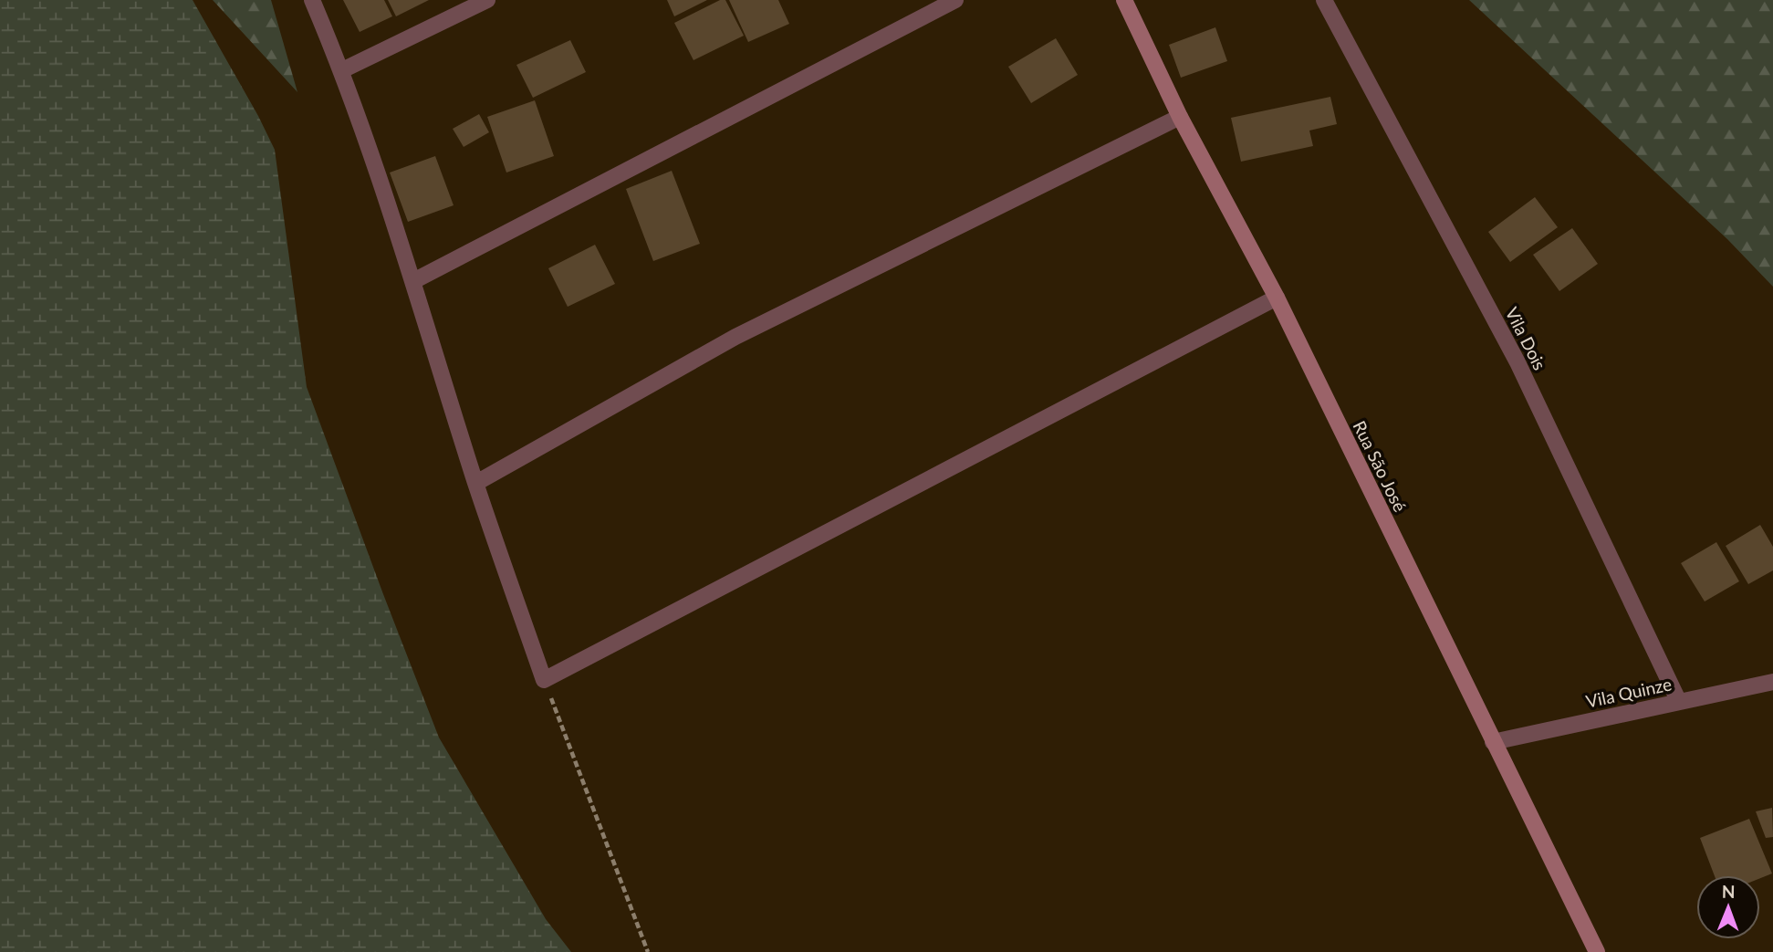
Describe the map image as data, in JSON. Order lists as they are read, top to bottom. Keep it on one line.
{"streets":{"main road":["Rua São José"],"street":["Vila Dois","Vila Quinze"]},"crossings":[["Vila Dois","Vila Quinze"],["Rua São José","Vila Quinze"]],"north":"top"}
